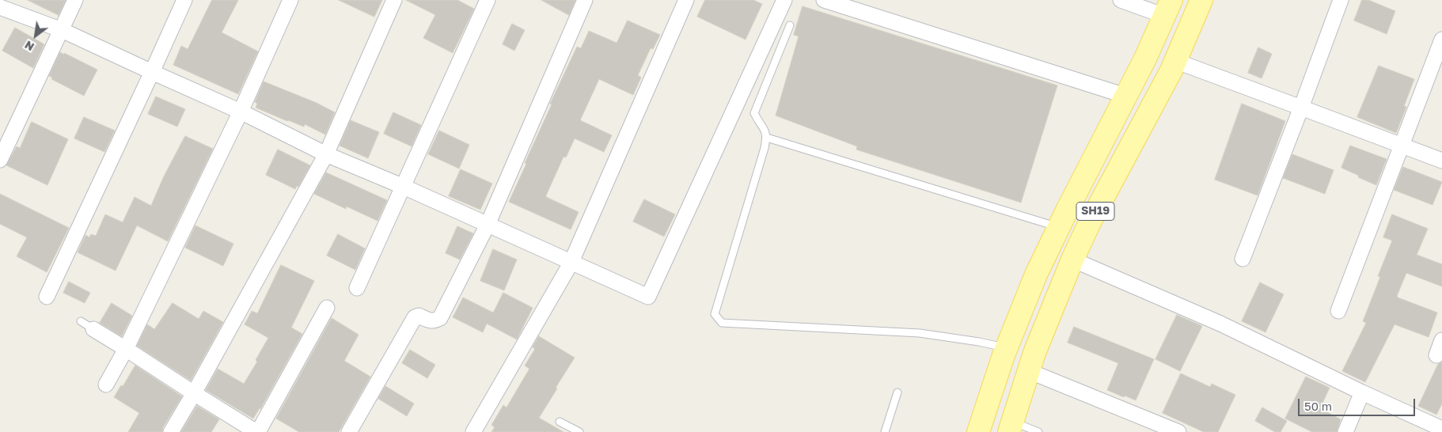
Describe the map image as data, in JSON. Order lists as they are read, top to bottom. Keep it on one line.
{"streets":{"main road":["SH19"]},"scale_bar":"50 m","north":"bottom left"}
